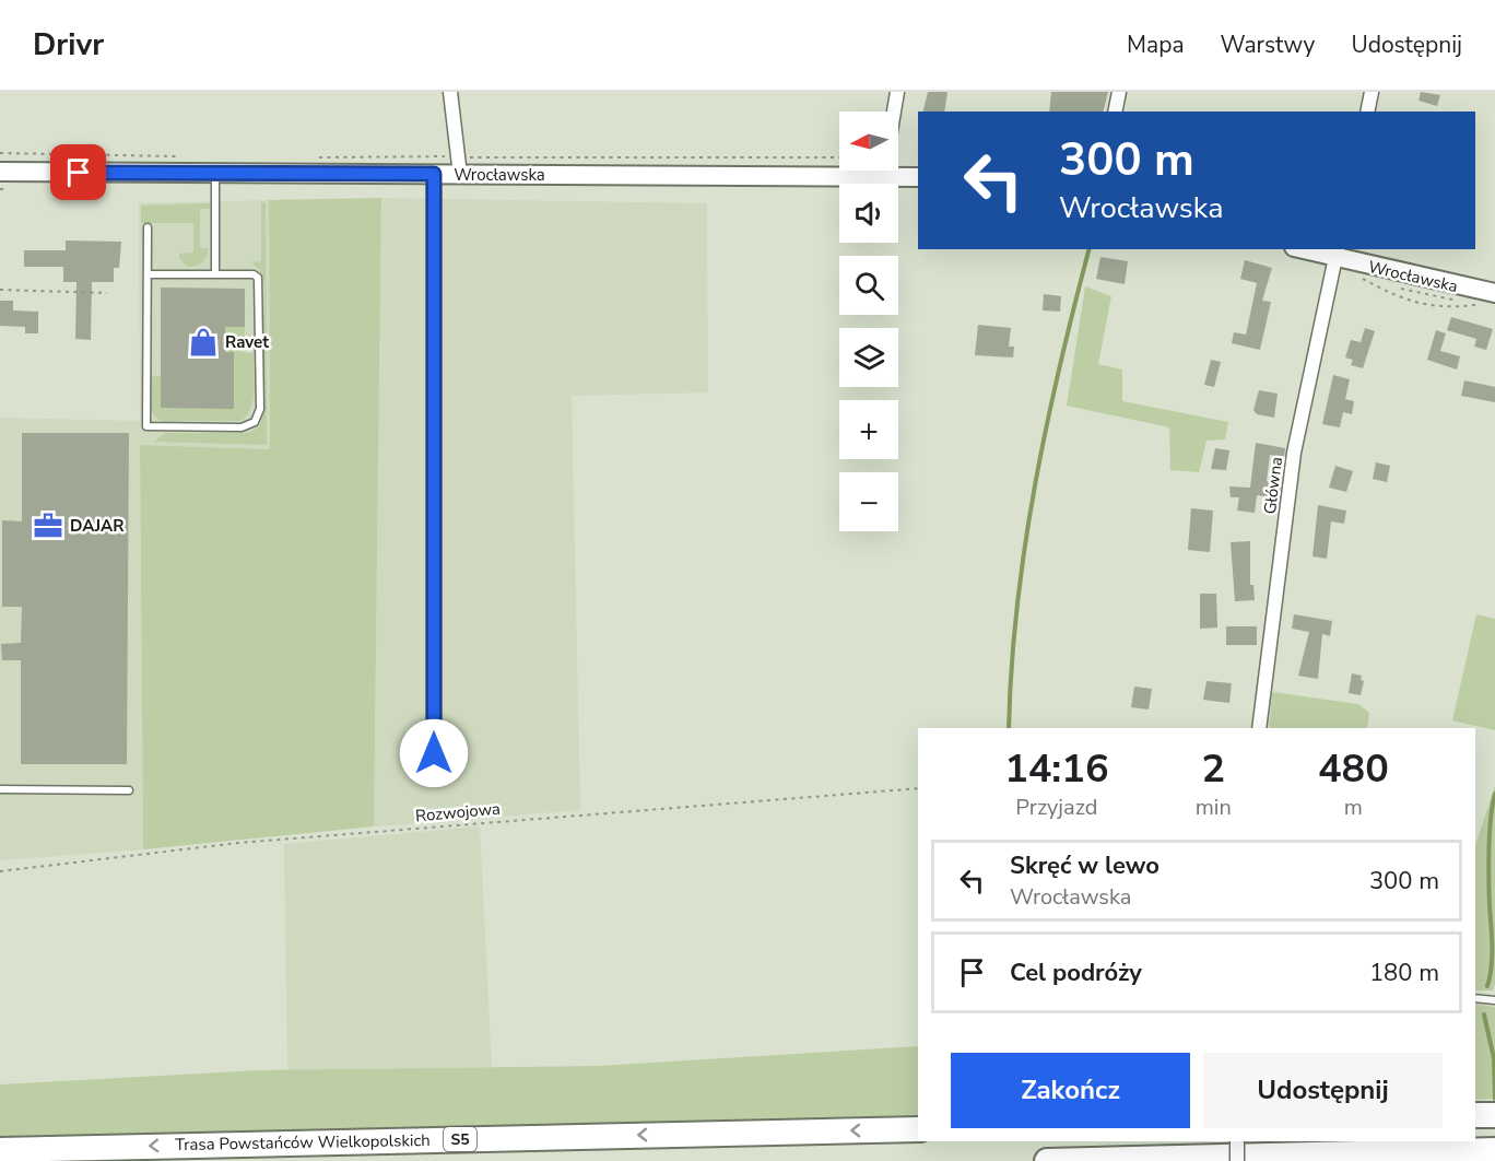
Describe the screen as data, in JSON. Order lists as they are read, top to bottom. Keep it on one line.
{"streets":{"highway":["S5","Trasa Powstańców Wielkopolskich"],"main road":["Wrocławska"],"street":["Główna"],"path":["Rozwojowa"]},"crossings":[["Wrocławska","Główna"]],"one_way":["Trasa Powstańców Wielkopolskich"],"places":{"shop":["Ravet"],"office":["DAJAR"]},"north":"left","page":{"header":"Drivr","nav":["Mapa","Warstwy","Udostępnij"],"map_buttons":["+","−"],"turn":["300 m","Wrocławska"],"eta":["14:16","Przyjazd","2","min","480","m"],"list":[{"name":"Skręć w lewo","note":"Wrocławska","value":"300 m"},{"name":"Cel podróży","value":"180 m"}],"buttons":["Zakończ","Udostępnij"]}}
